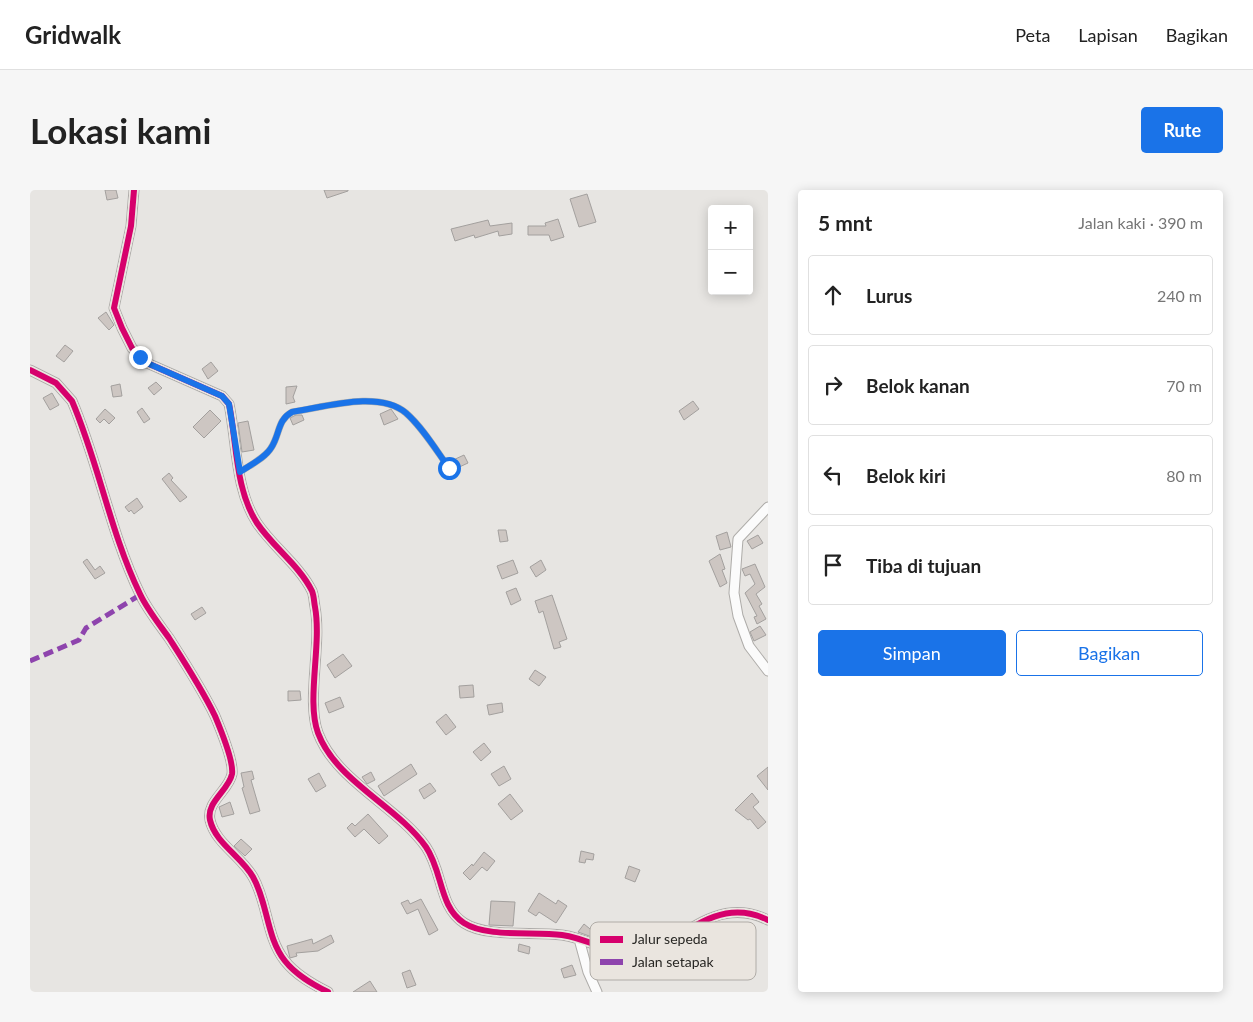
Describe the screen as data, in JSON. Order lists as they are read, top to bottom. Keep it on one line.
{"legend":["Jalur sepeda","Jalan setapak"],"page":{"header":"Gridwalk","nav":["Peta","Lapisan","Bagikan"],"buttons":["Rute",["Simpan","Bagikan"]],"title":"Lokasi kami","heading":["5 mnt","Jalan kaki · 390 m"],"map_buttons":["+","−"],"list":[["Lurus","240 m"],["Belok kanan","70 m"],["Belok kiri","80 m"],"Tiba di tujuan"]}}
